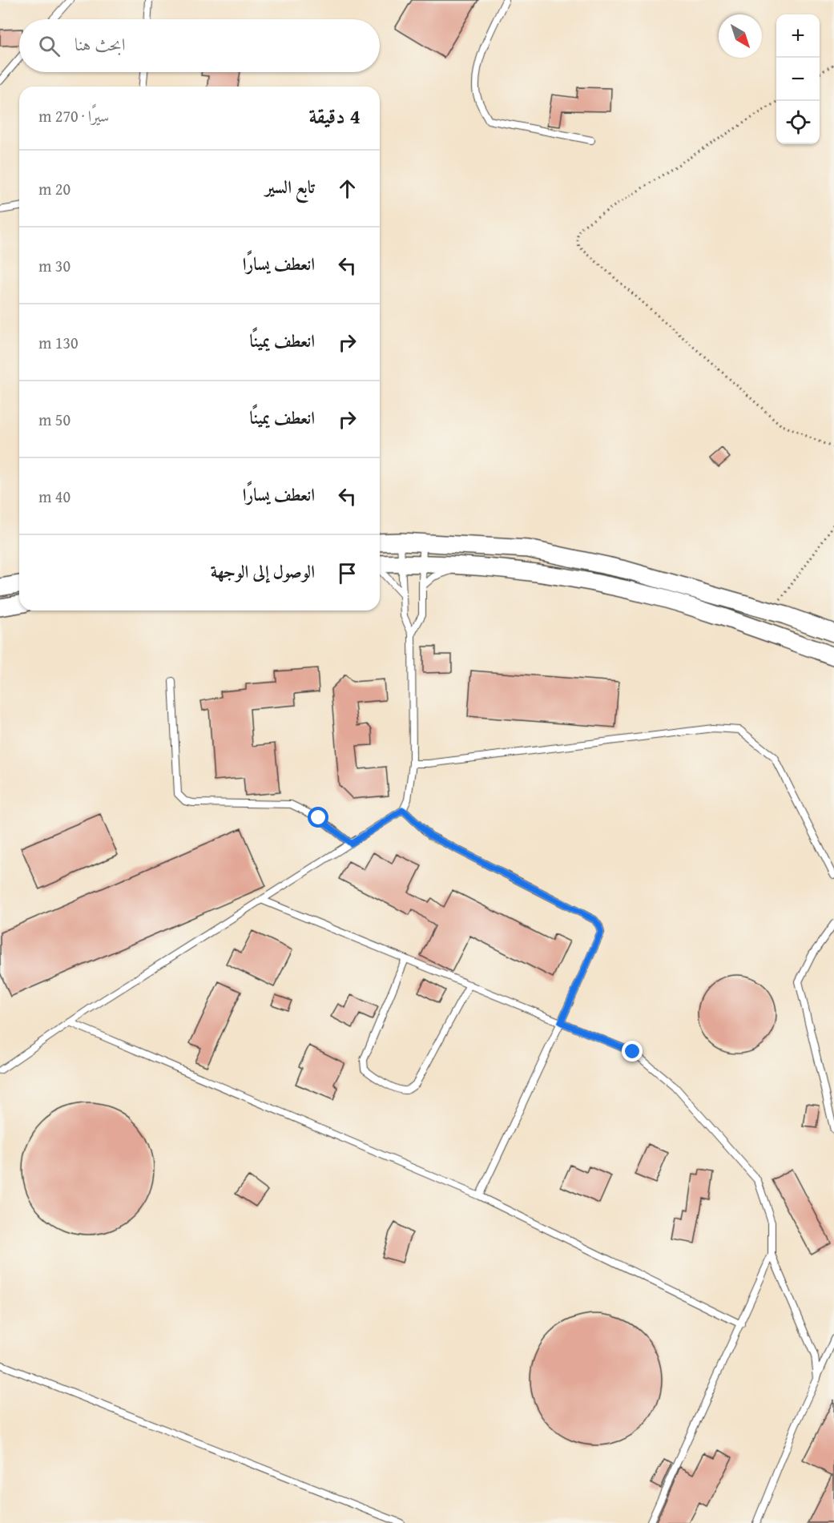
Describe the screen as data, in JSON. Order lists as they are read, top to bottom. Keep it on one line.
{"north":"bottom right","page":{"map_buttons":["+","−"],"search":"ابحث هنا","heading":["4 دقيقة","سيرًا · 270 m"],"list":[["تابع السير","20 m"],["انعطف يسارًا","30 m"],["انعطف يمينًا","130 m"],["انعطف يمينًا","50 m"],["انعطف يسارًا","40 m"],"الوصول إلى الوجهة"]}}
